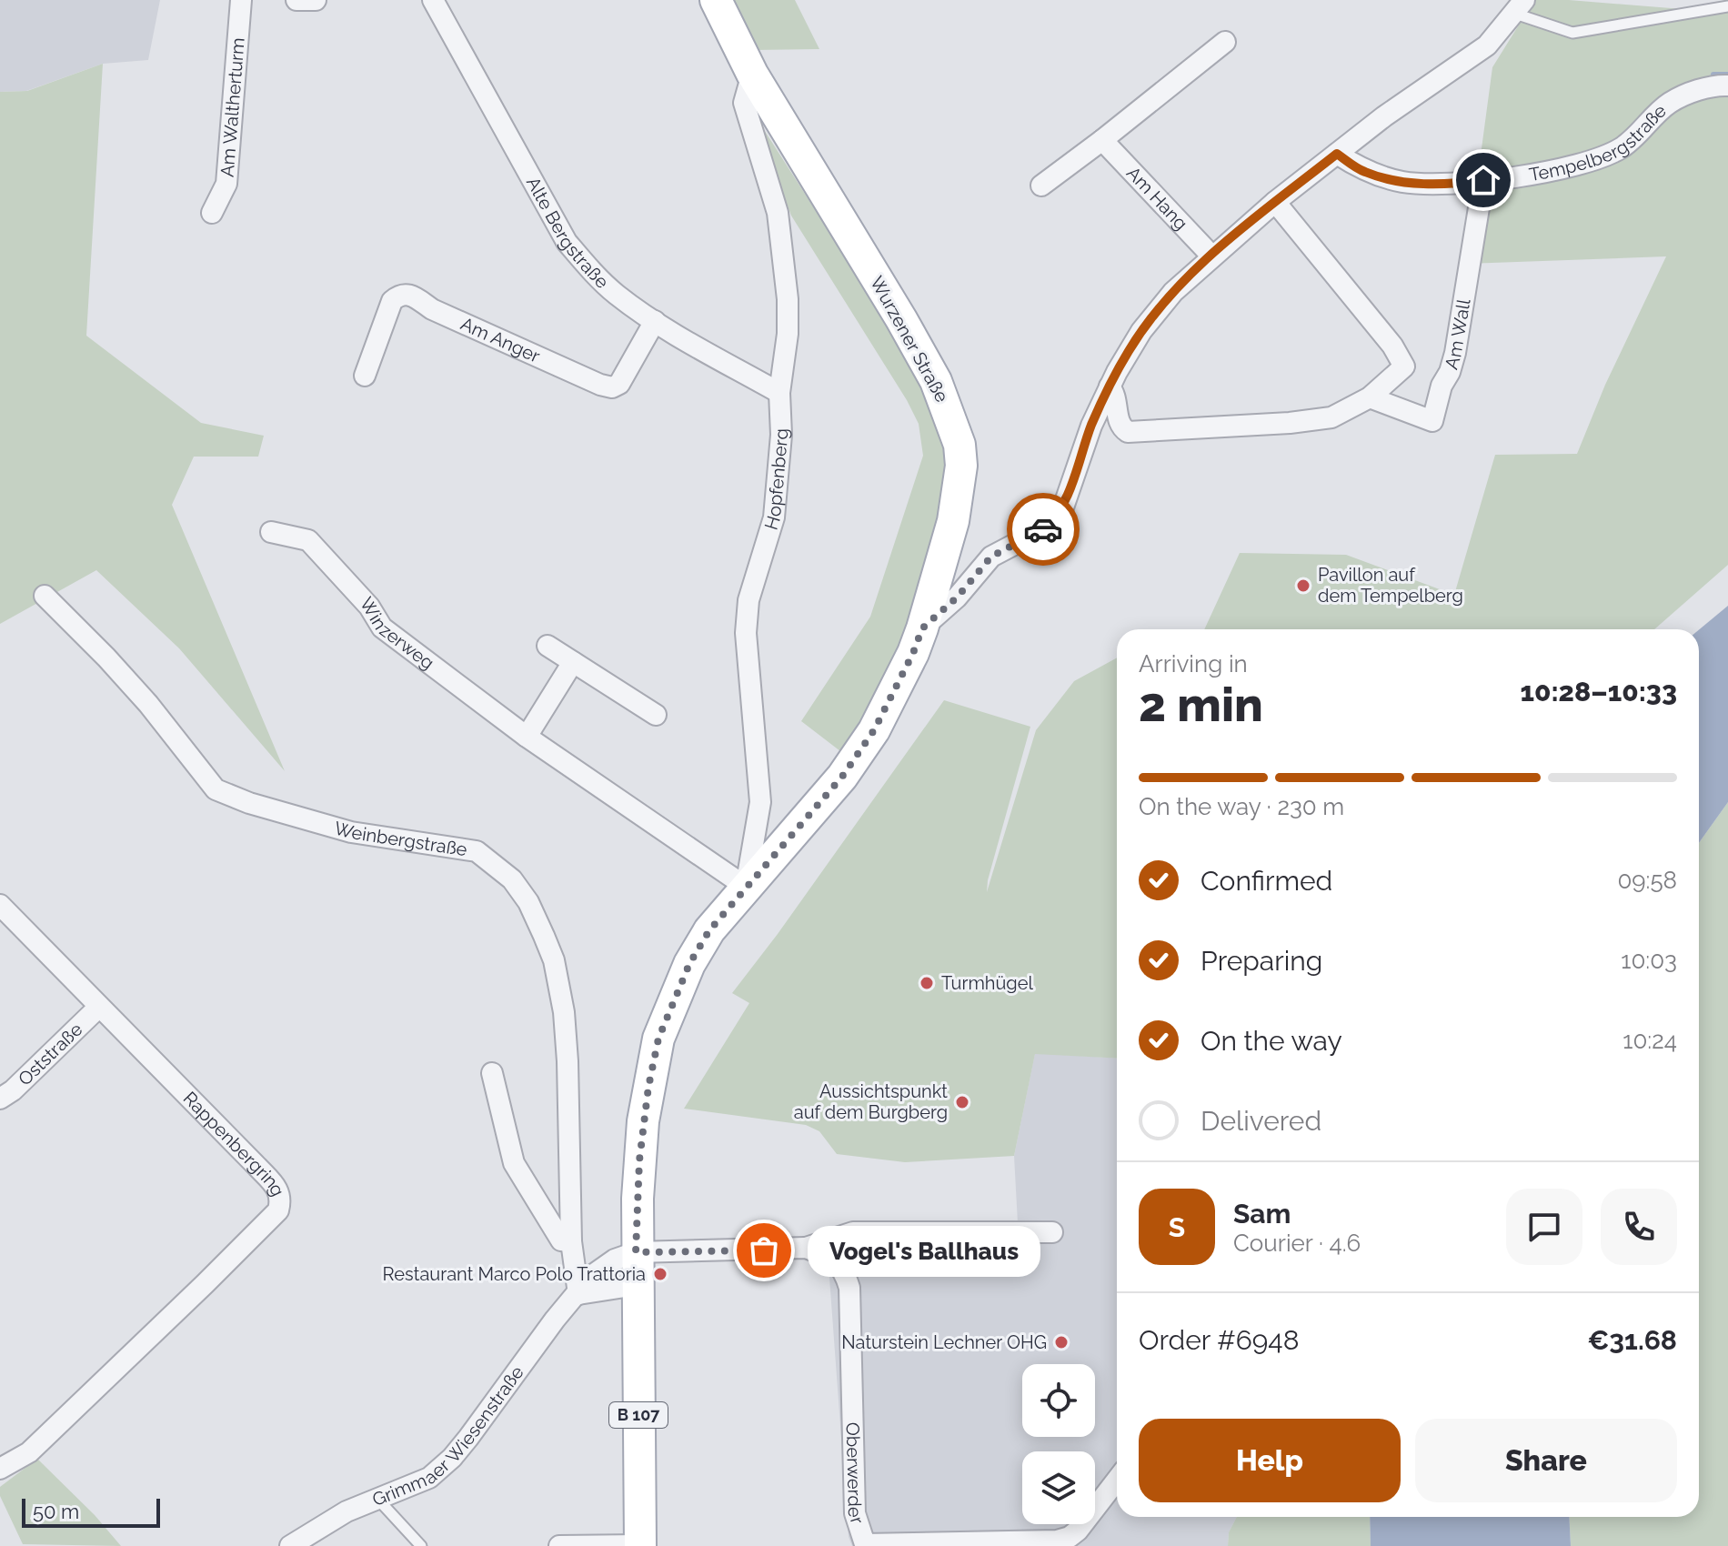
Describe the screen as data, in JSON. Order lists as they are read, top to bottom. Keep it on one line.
{"streets":{"main road":["Wurzener Straße","B 107"],"street":["Am Waltherturm","Tempelbergstraße","Am Hang","Alte Bergstraße","Am Wall","Am Anger","Hopfenberg","Winzerweg","Weinbergstraße","Oststraße","Rappenbergring","Grimmaer Wiesenstraße","Oberwerder"]},"crossings":[["Tempelbergstraße","Am Wall"],["Alte Bergstraße","Am Anger"],["Alte Bergstraße","Hopfenberg"],["Wurzener Straße","Hopfenberg"],["Wurzener Straße","Winzerweg"],["Wurzener Straße","Grimmaer Wiesenstraße"],["Wurzener Straße","Oberwerder"],["Hopfenberg","Winzerweg"],["Weinbergstraße","Grimmaer Wiesenstraße"],["Oststraße","Rappenbergring"],["Grimmaer Wiesenstraße","Oberwerder"]],"places":["Pavillon auf dem Tempelberg","Turmhügel","Aussichtspunkt auf dem Burgberg","Vogel's Ballhaus","Restaurant Marco Polo Trattoria","Naturstein Lechner OHG"],"scale_bar":"50 m","page":{"heading":["2 min","Arriving in","10:28–10:33"],"panel":["Sam","Courier · 4.6","Order #6948","€31.68"],"bar":"On the way · 230 m","list":[["Confirmed","09:58"],["Preparing","10:03"],["On the way","10:24"],"Delivered"],"round":"S","bubble":"Vogel's Ballhaus","buttons":["Help","Share"],"scale":"50 m"}}
